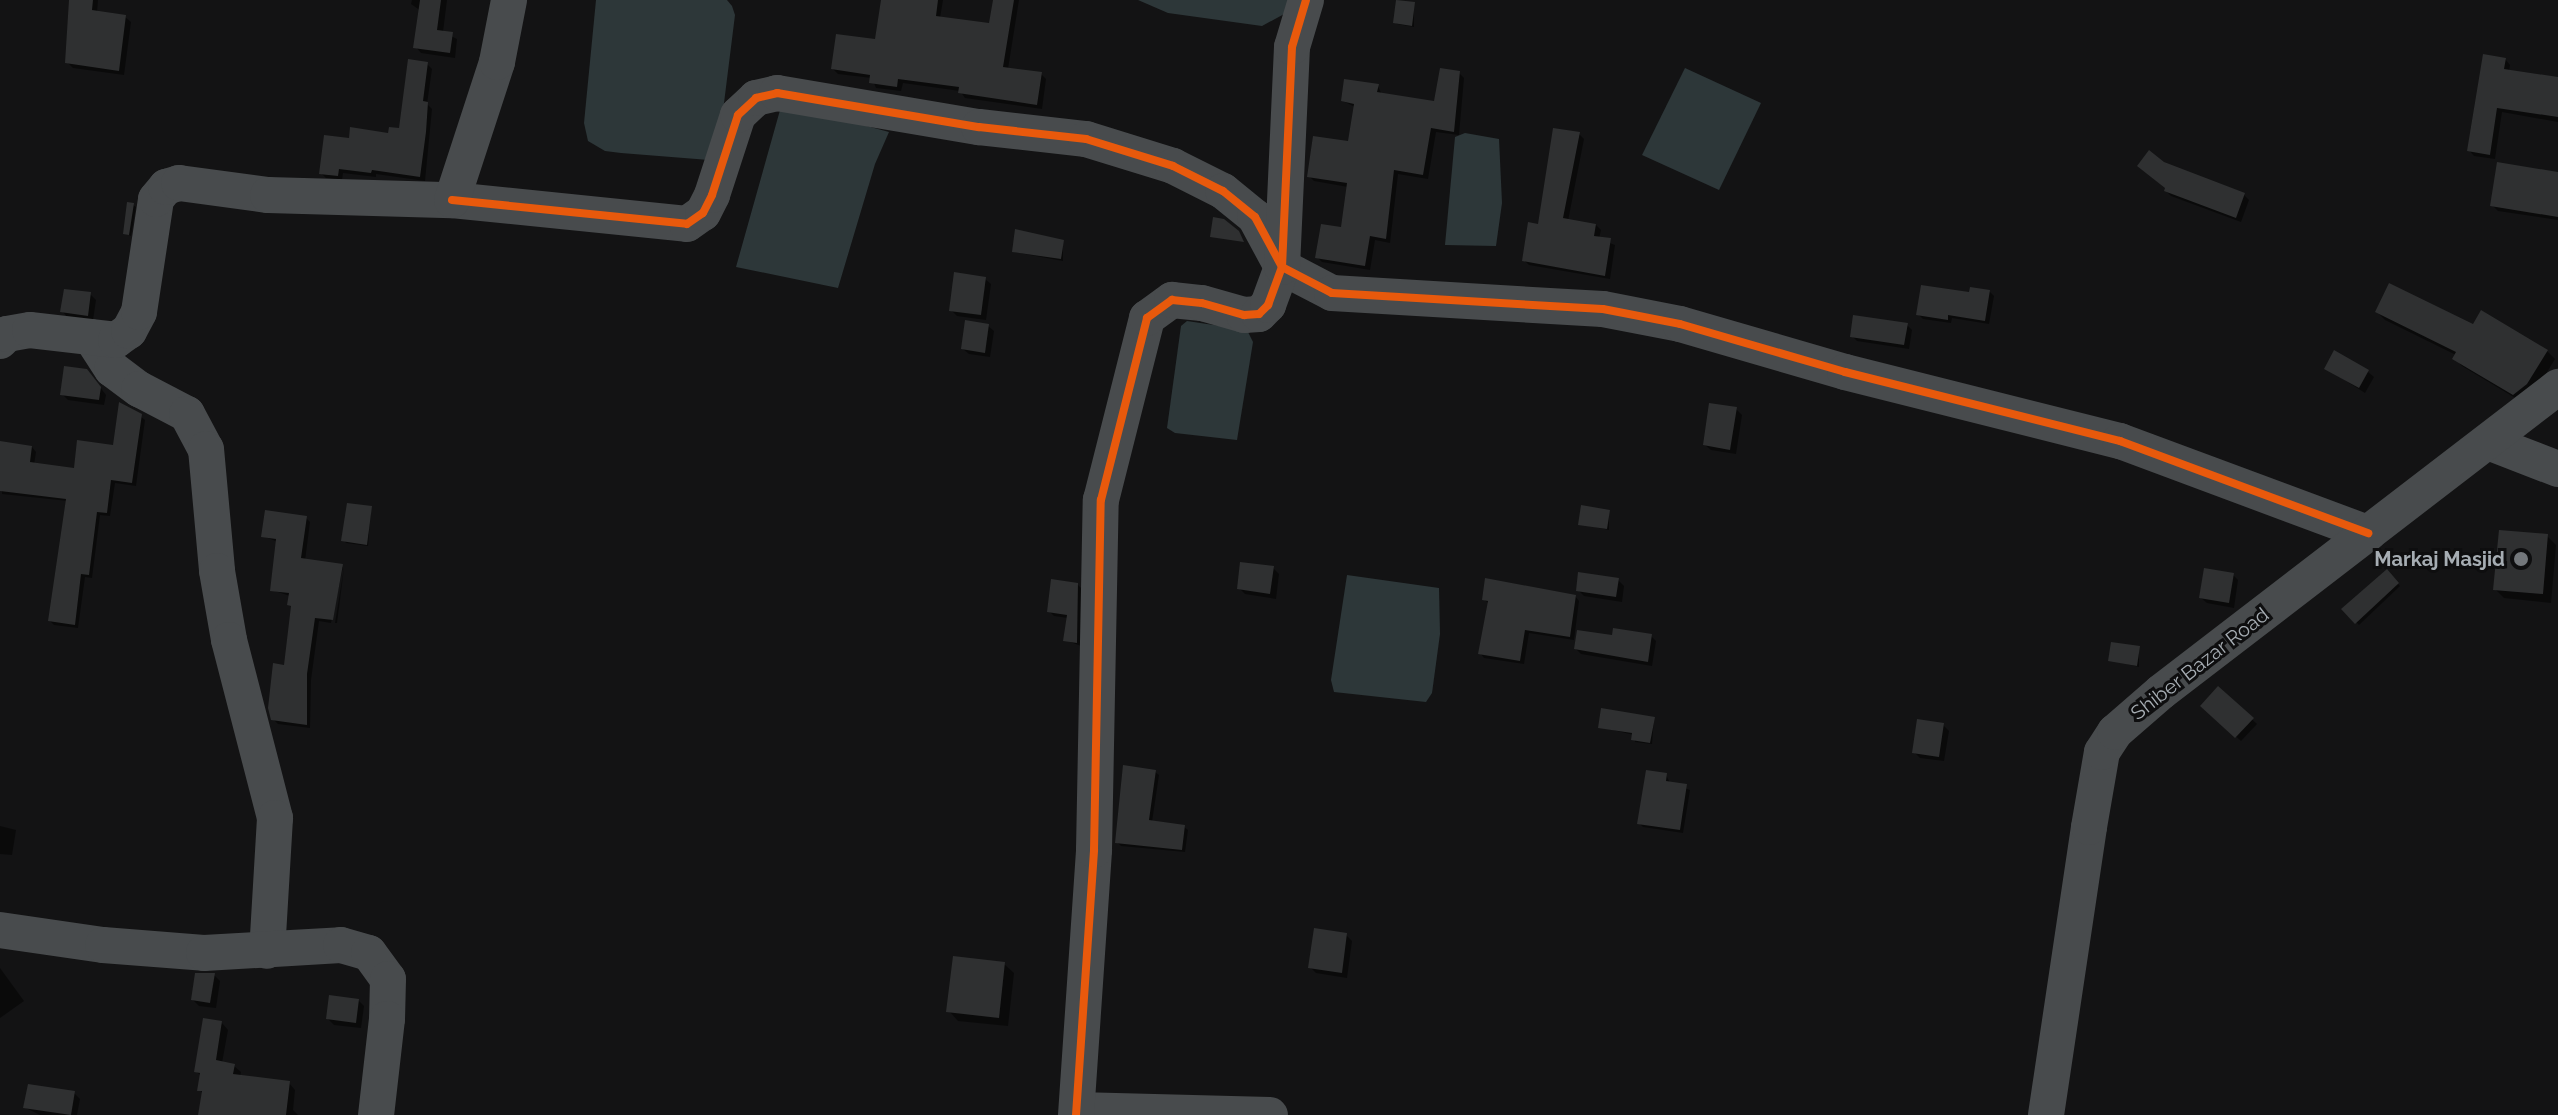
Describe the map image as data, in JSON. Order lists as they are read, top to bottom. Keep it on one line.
{"streets":{"street":["Shiber Bazar Road"]},"places":["Markaj Masjid"]}
